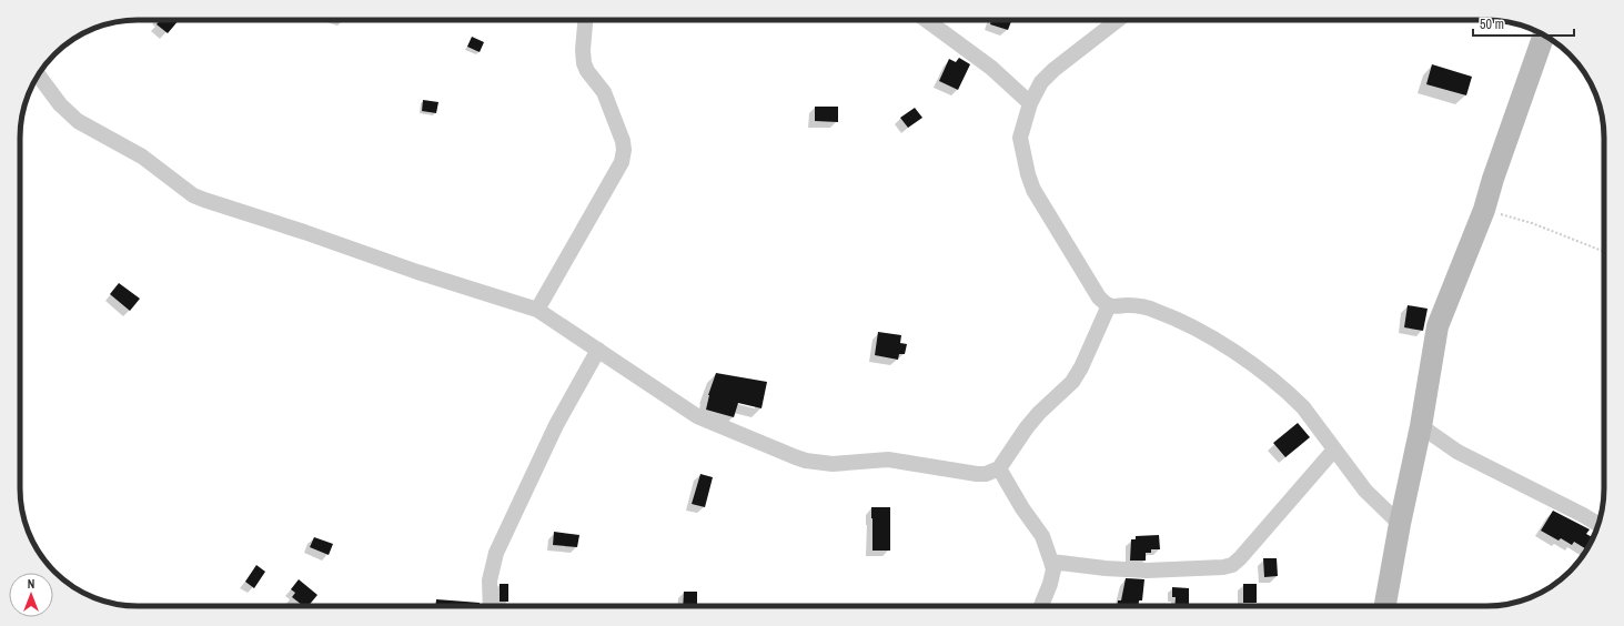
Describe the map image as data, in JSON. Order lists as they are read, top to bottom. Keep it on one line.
{"scale_bar":"50 m","north":"top"}
